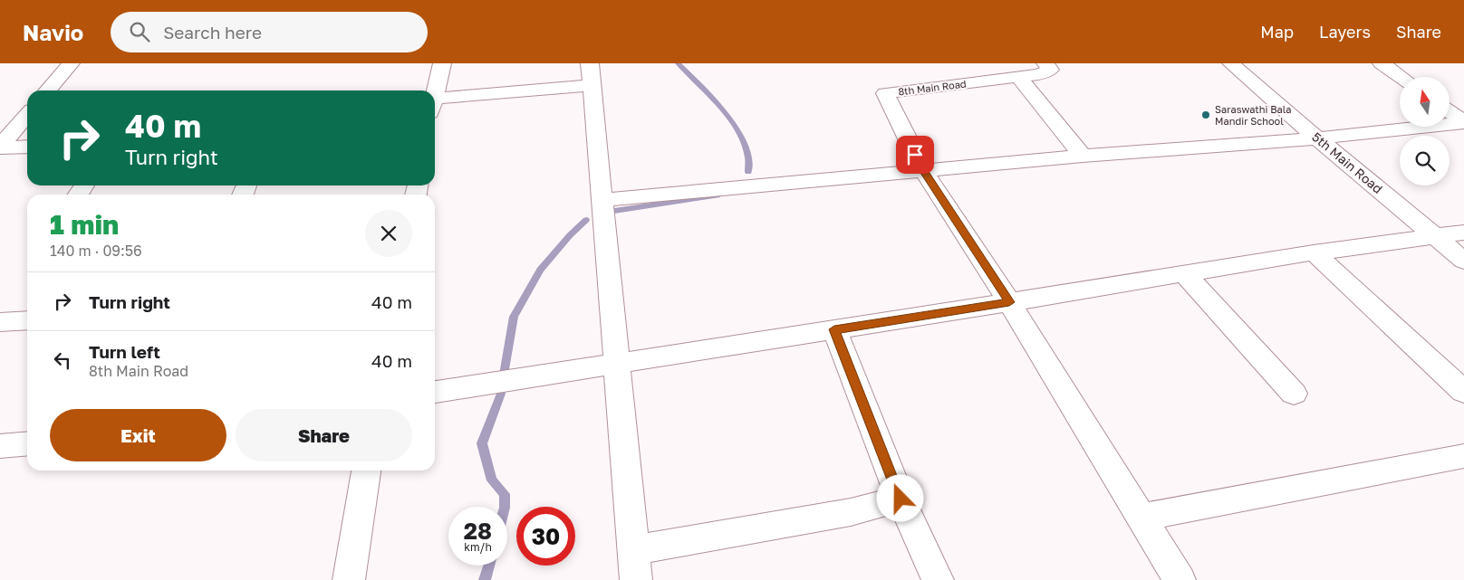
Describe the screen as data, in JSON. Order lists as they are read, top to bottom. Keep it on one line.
{"streets":{"street":["8th Main Road","5th Main Road"]},"places":["Saraswathi Bala Mandir School"],"north":"top","page":{"header":"Navio","search":"Search here","nav":["Map","Layers","Share"],"turn":["40 m","Turn right"],"heading":["1 min","140 m · 09:56"],"list":[{"name":"Turn right","value":"40 m"},{"name":"Turn left","note":"8th Main Road","value":"40 m"}],"buttons":["Exit","Share"],"speed":"28 km/h","limit":"30"}}
